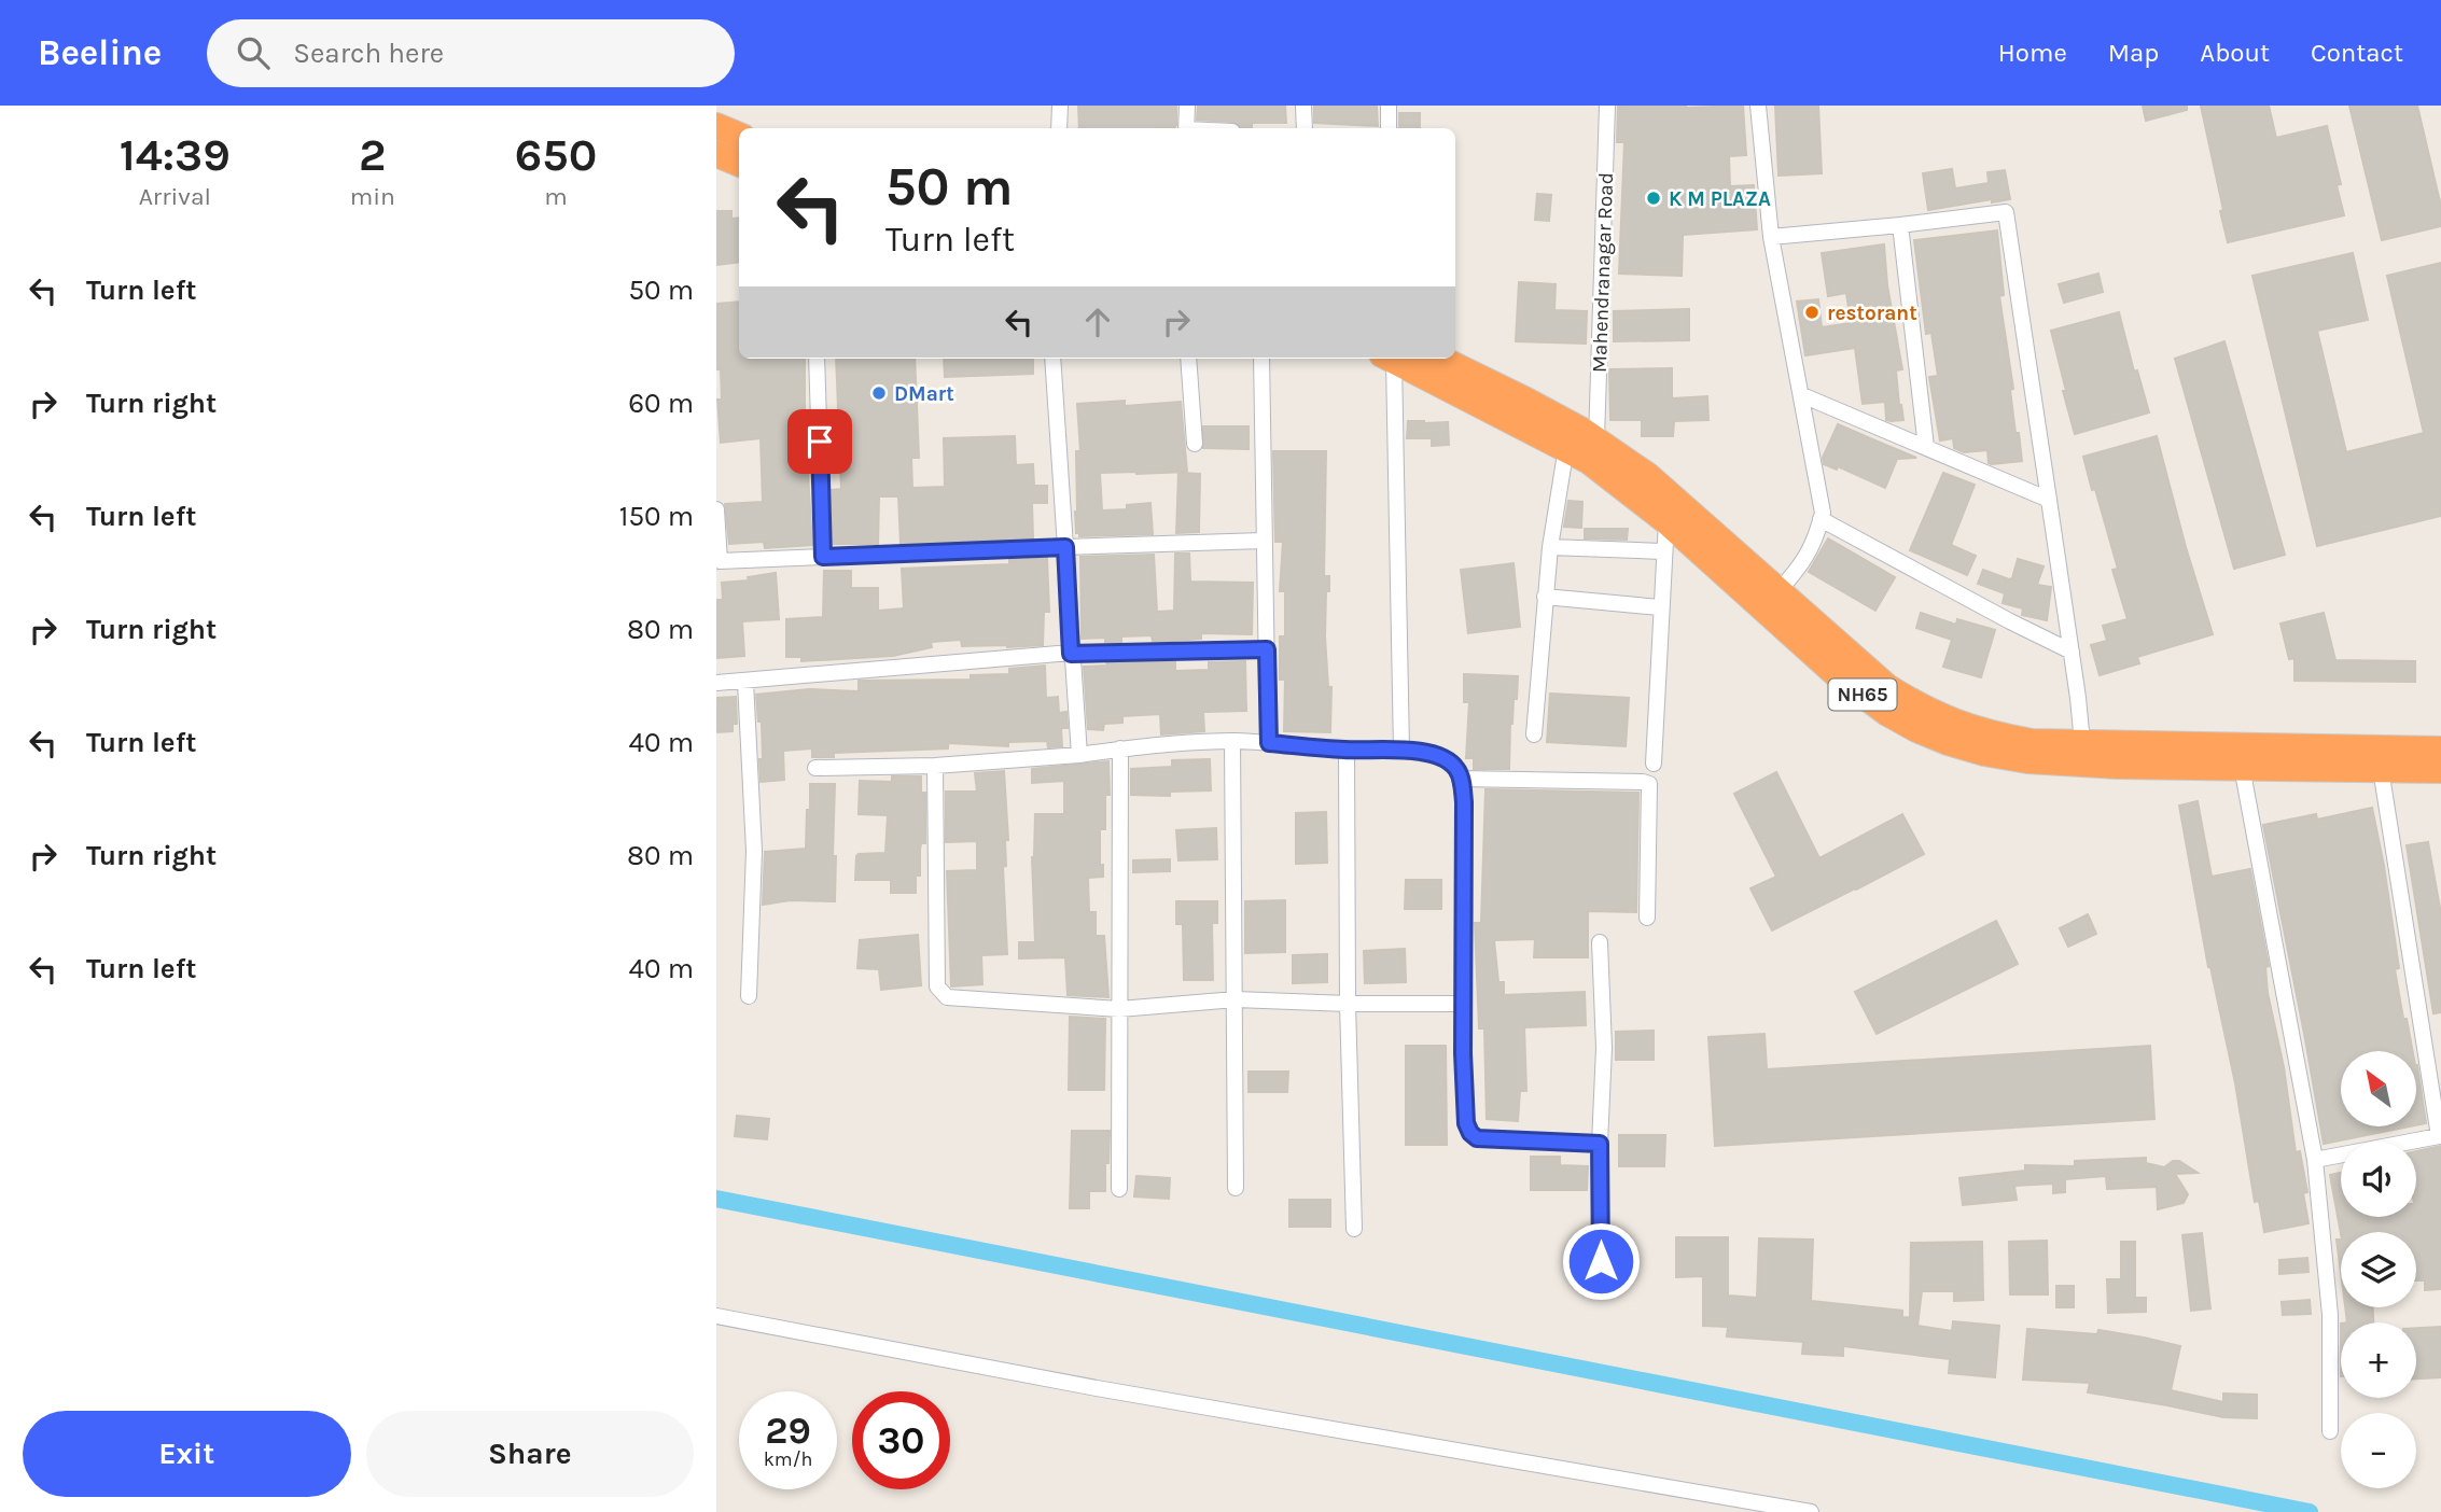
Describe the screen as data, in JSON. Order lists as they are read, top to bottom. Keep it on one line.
{"streets":{"highway":["NH65"],"street":["Mahendranagar Road"]},"crossings":[["Mahendranagar Road","NH65"]],"places":["K M PLAZA","restorant","DMart"],"north":"top left","page":{"header":"Beeline","search":"Search here","nav":["Home","Map","About","Contact"],"eta":["14:39","Arrival","2","min","650","m"],"turn":["50 m","Turn left"],"list":[{"name":"Turn left","value":"50 m"},{"name":"Turn right","value":"60 m"},{"name":"Turn left","value":"150 m"},{"name":"Turn right","value":"80 m"},{"name":"Turn left","value":"40 m"},{"name":"Turn right","value":"80 m"},{"name":"Turn left","value":"40 m"}],"map_buttons":["+","−"],"speed":"29 km/h","limit":"30","buttons":["Exit","Share"]}}
